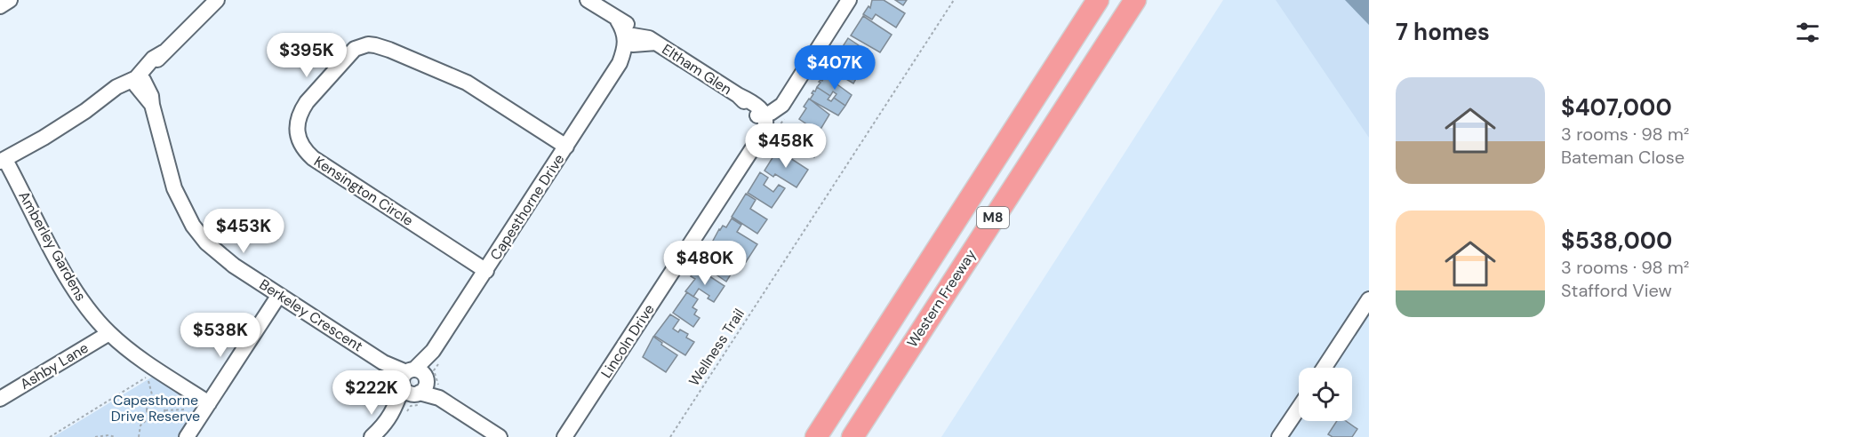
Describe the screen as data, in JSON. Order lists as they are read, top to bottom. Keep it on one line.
{"streets":{"highway":["M8","Western Freeway"],"street":["Eltham Glen","Kensington Circle","Capesthorne Drive","Amberley Gardens","Berkeley Crescent","Lincoln Drive","Ashby Lane"],"path":["Wellness Trail"]},"crossings":[["Eltham Glen","Capesthorne Drive"],["Eltham Glen","Lincoln Drive"],["Kensington Circle","Capesthorne Drive"],["Capesthorne Drive","Berkeley Crescent"],["Amberley Gardens","Ashby Lane"]],"parks":["Capesthorne Drive Reserve"],"page":{"heading":"7 homes","price":["$395K","$407K","$458K","$453K","$480K","$538K","$222K"],"list":[{"name":"$407,000","note":"3 rooms · 98 m² · Bateman Close"},{"name":"$538,000","note":"3 rooms · 98 m² · Stafford View"}]}}
